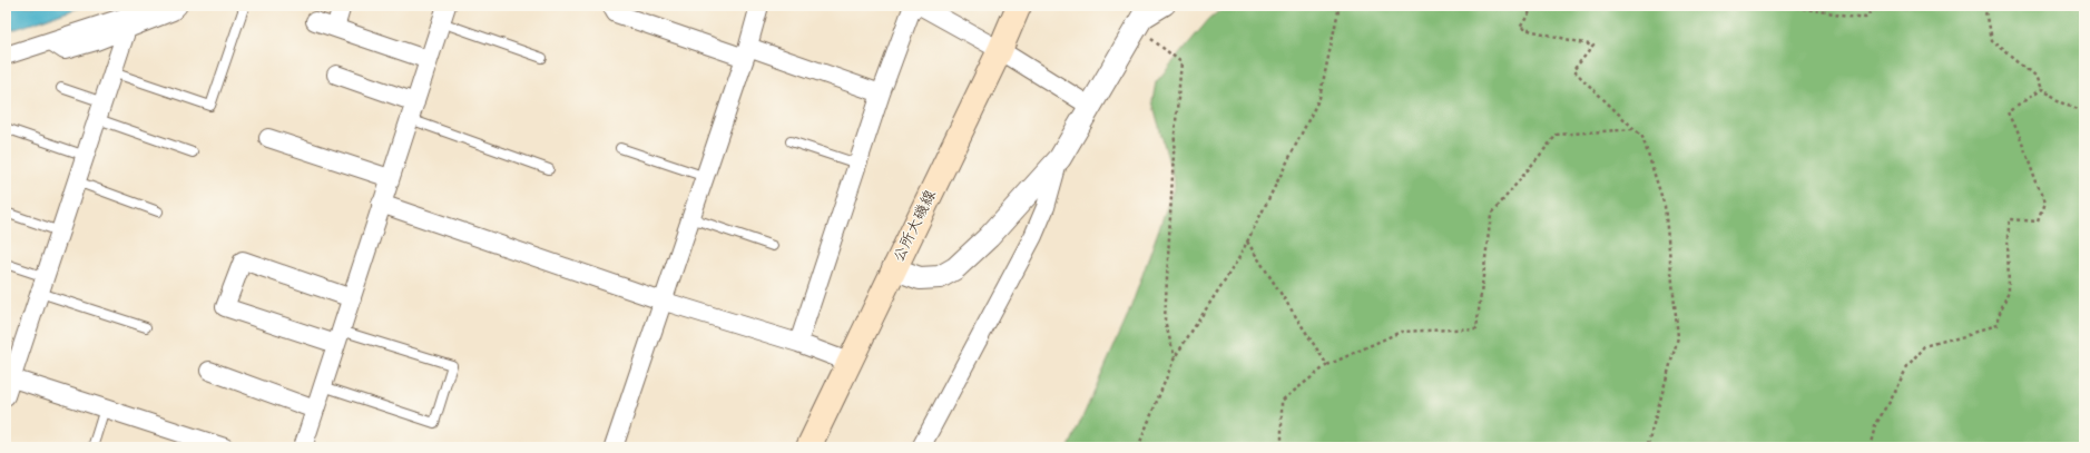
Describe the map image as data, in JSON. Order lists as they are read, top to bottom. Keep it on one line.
{"streets":{"main road":["公所大磯線"]}}
